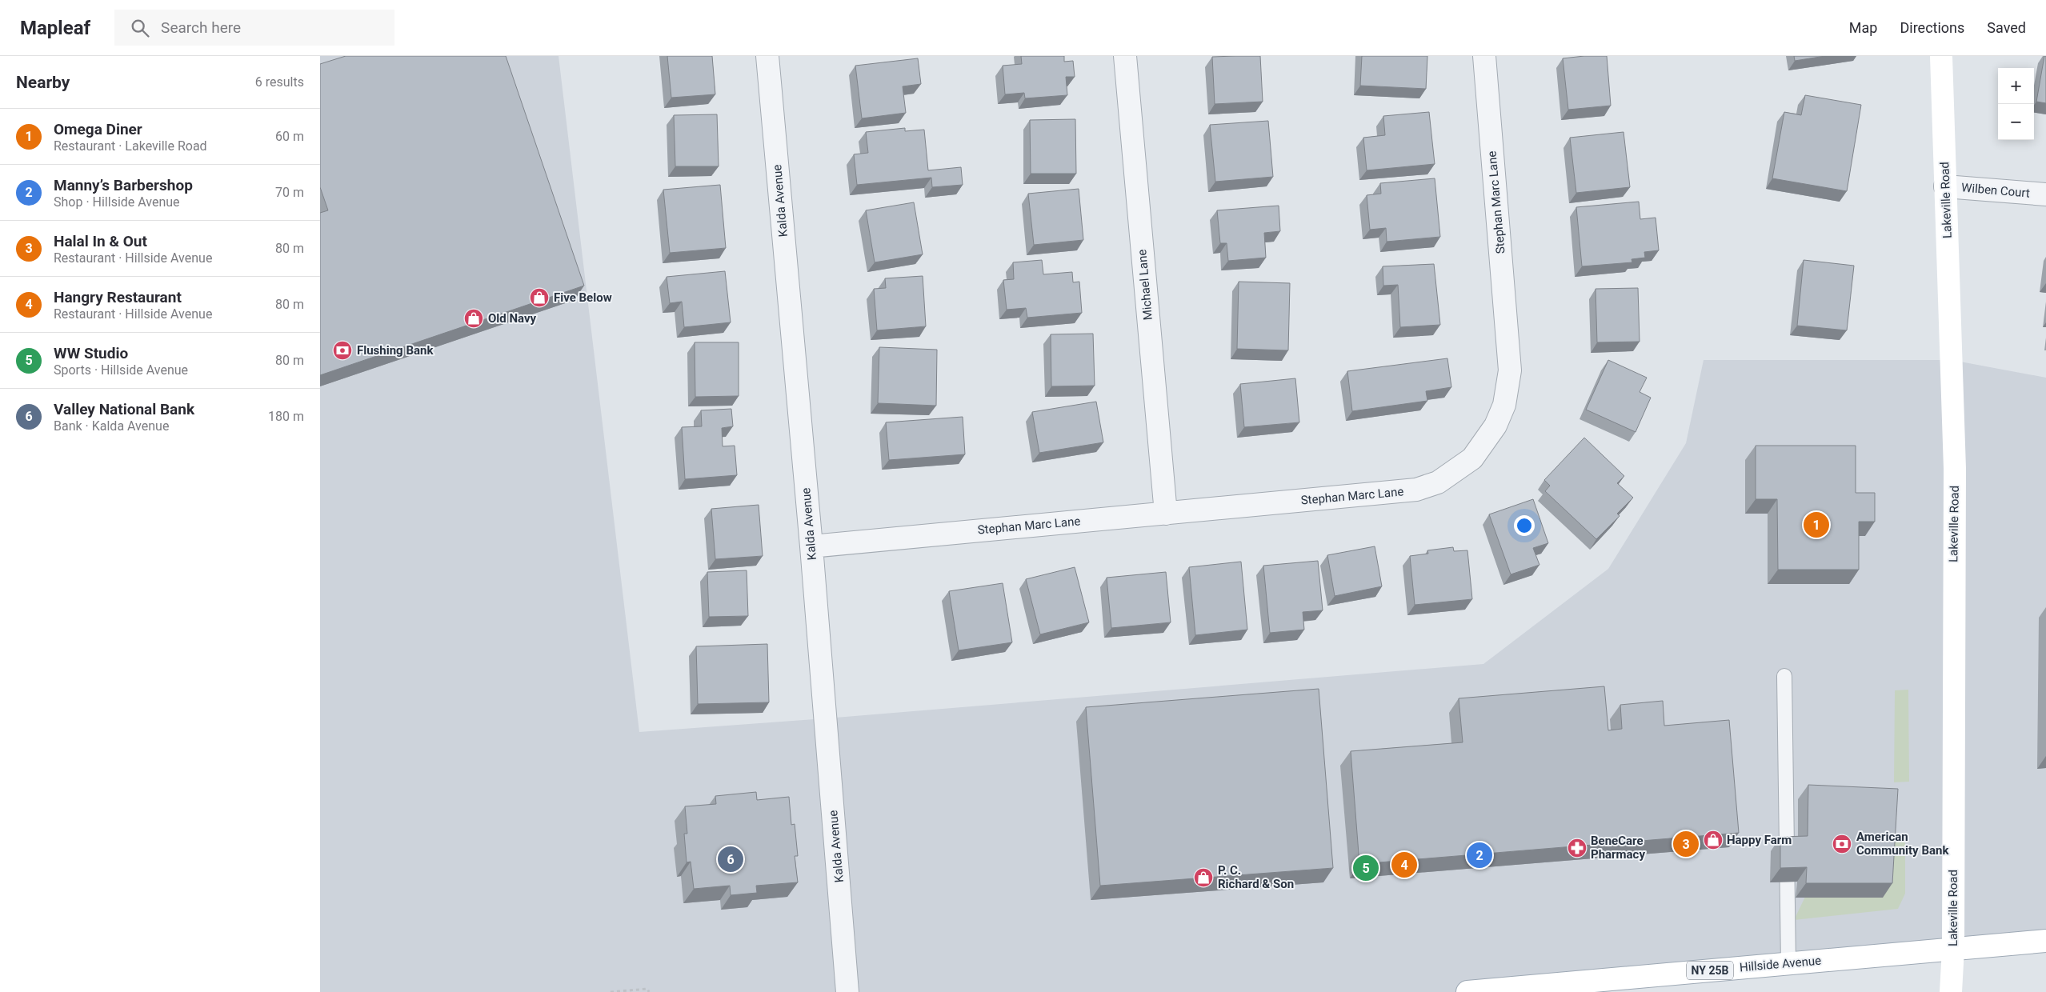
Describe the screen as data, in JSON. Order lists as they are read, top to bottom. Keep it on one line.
{"streets":{"main road":["Lakeville Road","Hillside Avenue","NY 25B"],"street":["Wilben Court","Kalda Avenue","Stephan Marc Lane","Michael Lane"]},"crossings":[["Wilben Court","Lakeville Road"],["Lakeville Road","Hillside Avenue"],["Kalda Avenue","Stephan Marc Lane"],["Stephan Marc Lane","Michael Lane"]],"places":{"shop":["Five Below","Old Navy","Happy Farm","P. C. Richard & Son"],"bank":["Flushing Bank","American Community Bank"],"pharmacy":["BeneCare Pharmacy"]},"page":{"header":"Mapleaf","search":"Search here","nav":["Map","Directions","Saved"],"heading":["Nearby","6 results"],"map_buttons":["+","−"],"list":[{"mark":"1","name":"Omega Diner","note":"Restaurant · Lakeville Road","value":"60 m"},{"mark":"2","name":"Manny’s Barbershop","note":"Shop · Hillside Avenue","value":"70 m"},{"mark":"3","name":"Halal In & Out","note":"Restaurant · Hillside Avenue","value":"80 m"},{"mark":"4","name":"Hangry Restaurant","note":"Restaurant · Hillside Avenue","value":"80 m"},{"mark":"5","name":"WW Studio","note":"Sports · Hillside Avenue","value":"80 m"},{"mark":"6","name":"Valley National Bank","note":"Bank · Kalda Avenue","value":"180 m"}],"pins":["1","3","2","6","4","5"]}}
